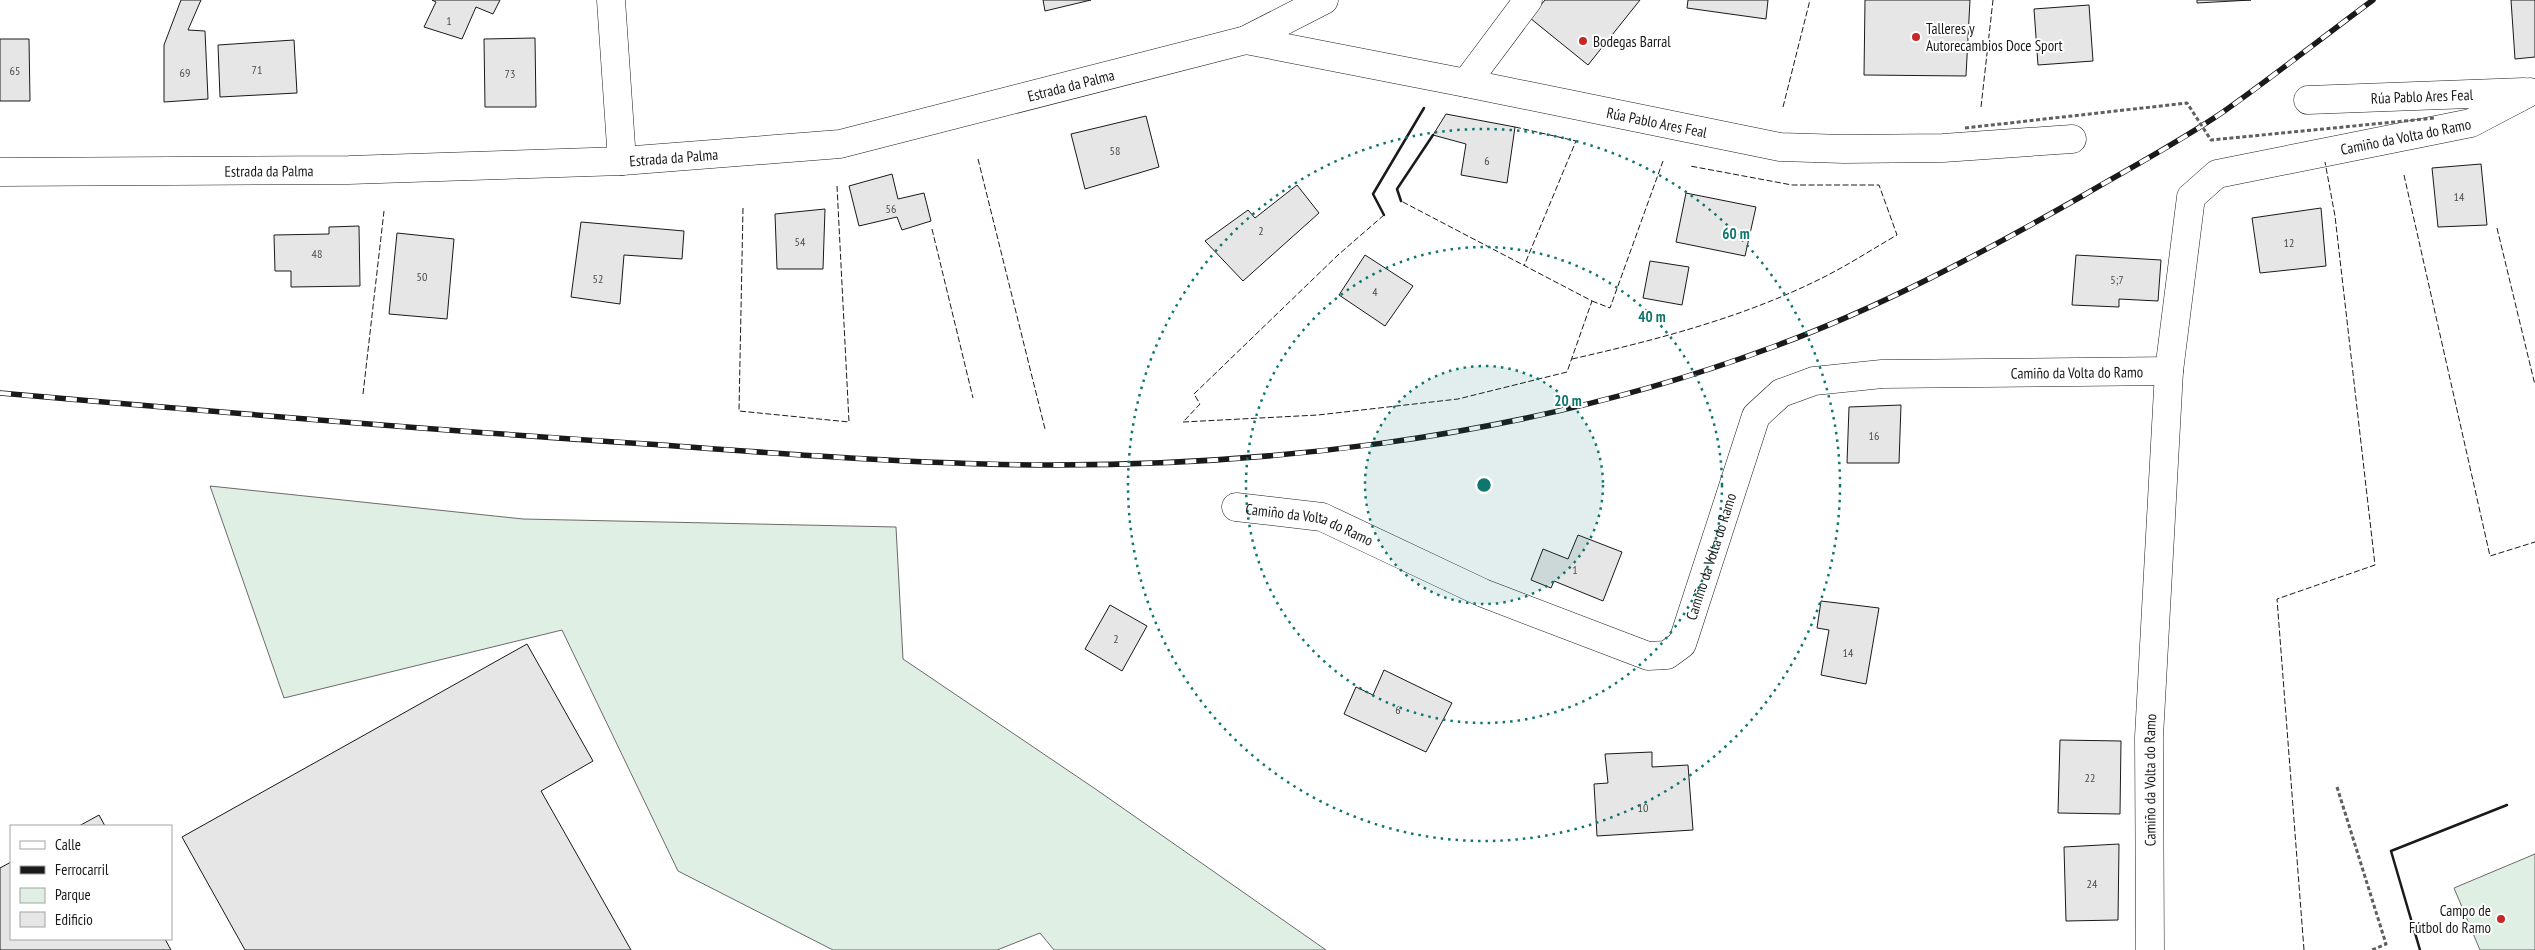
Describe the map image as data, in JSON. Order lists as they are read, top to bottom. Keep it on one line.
{"streets":{"street":["Estrada da Palma","Rúa Pablo Ares Feal","Camiño da Volta do Ramo"]},"crossings":[["Estrada da Palma","Rúa Pablo Ares Feal"],["Rúa Pablo Ares Feal","Camiño da Volta do Ramo"]],"places":["Talleres y Autorecambios Doce Sport","Bodegas Barral","Campo de Fútbol do Ramo"],"house_numbers":["1","71","65","69","73","58","6","14","56","2","54","12","48","50","52","5;7","4","16","1","2","14","6","22","10","24"],"legend":["Calle","Ferrocarril","Parque","Edificio"],"rings":["60 m","40 m","20 m"]}
